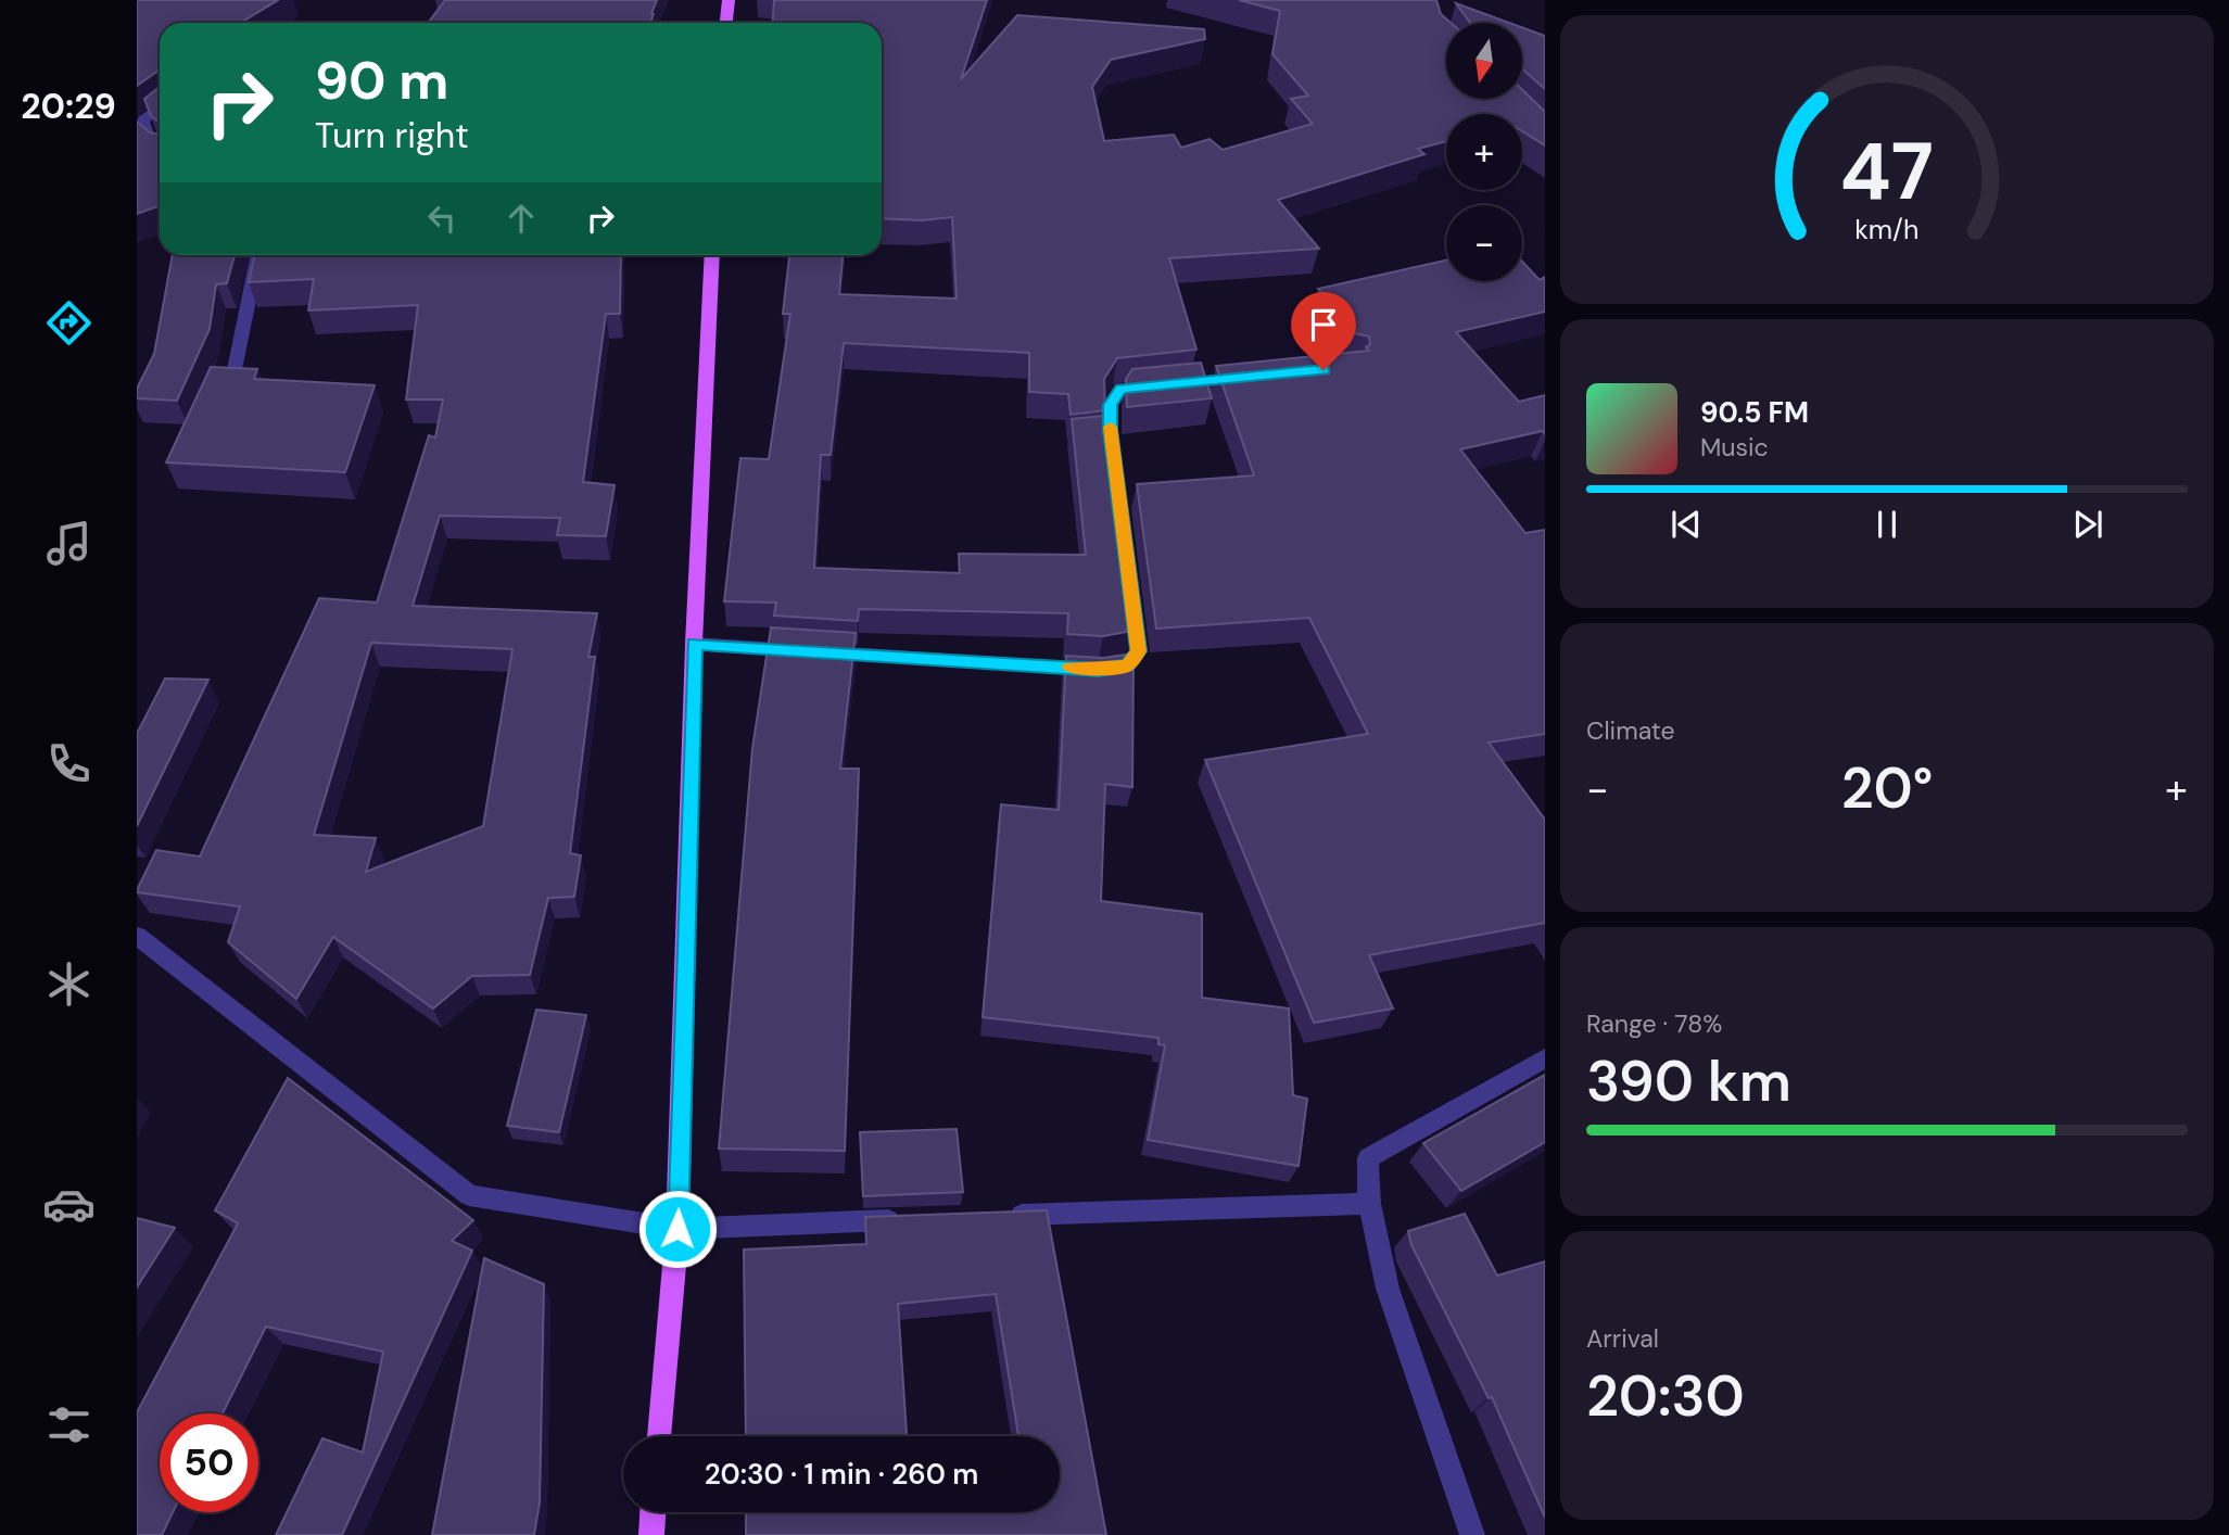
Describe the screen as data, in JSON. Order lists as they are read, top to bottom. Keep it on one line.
{"north":"bottom","page":{"tabs":"20:29","map_buttons":["+","−"],"turn":["90 m","Turn right"],"song":["90.5 FM","Music"],"tile":["Climate",["Range · 78%","390 km"],["Arrival","20:30"]],"heat":["−","20°","+"],"limit":"50","trip":"20:30 · 1 min · 260 m","gauge":["47","km/h"]}}
